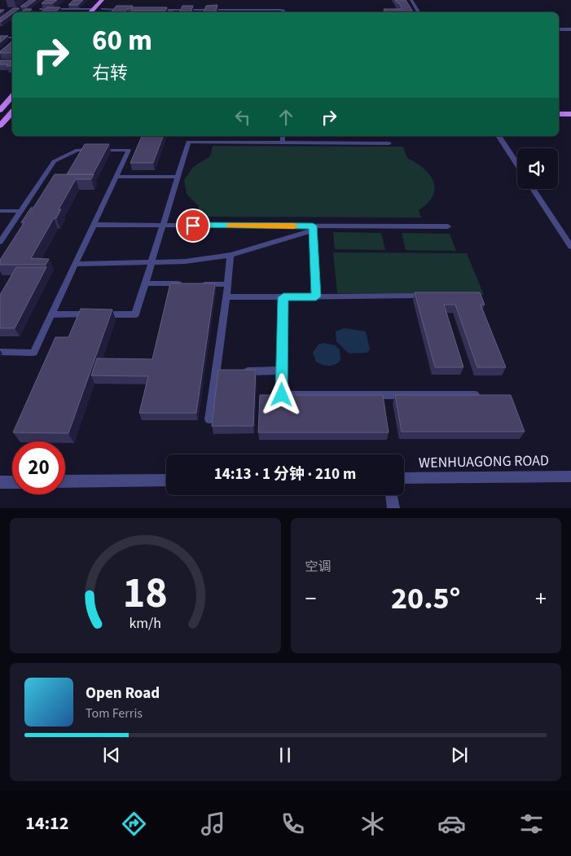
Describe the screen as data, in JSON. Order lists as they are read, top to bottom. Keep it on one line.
{"streets":{"street":["WENHUAGONG ROAD"]},"page":{"turn":["60 m","右转"],"limit":"20","trip":"14:13 · 1 分钟 · 210 m","tile":"空调","heat":["−","20.5°","+"],"song":["Open Road","Tom Ferris"],"tabs":"14:12","gauge":["18","km/h"]}}
